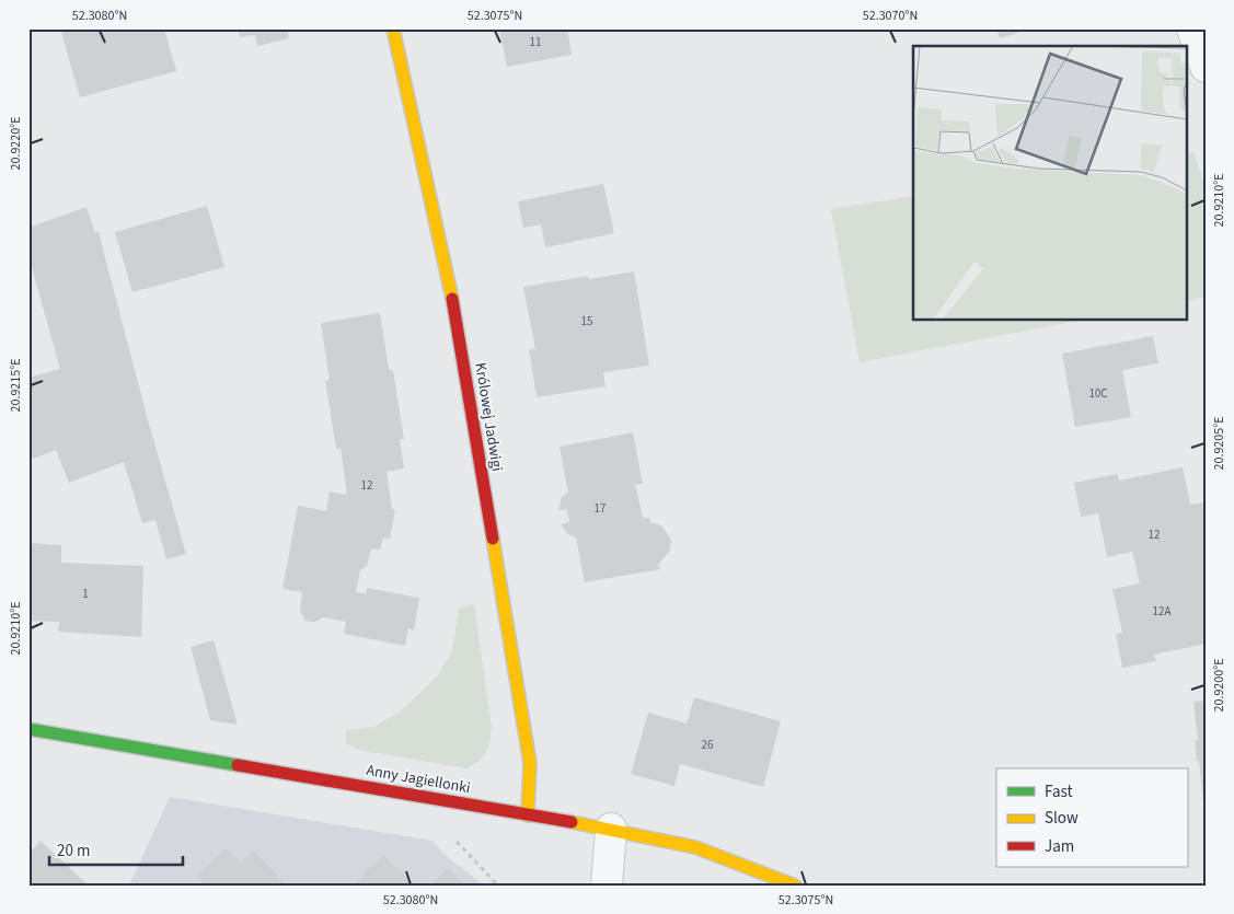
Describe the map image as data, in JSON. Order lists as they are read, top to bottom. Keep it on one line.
{"streets":{"street":["Królowej Jadwigi","Anny Jagiellonki"]},"crossings":[["Królowej Jadwigi","Anny Jagiellonki"]],"house_numbers":["11","15","10C","12","17","12","1","12A","26"],"legend":["Fast","Slow","Jam"],"scale_bar":"20 m","coordinates":["52.3080°N","52.3075°N","52.3070°N","20.9220°E","20.9210°E","20.9215°E","20.9205°E","20.9200°E"]}
